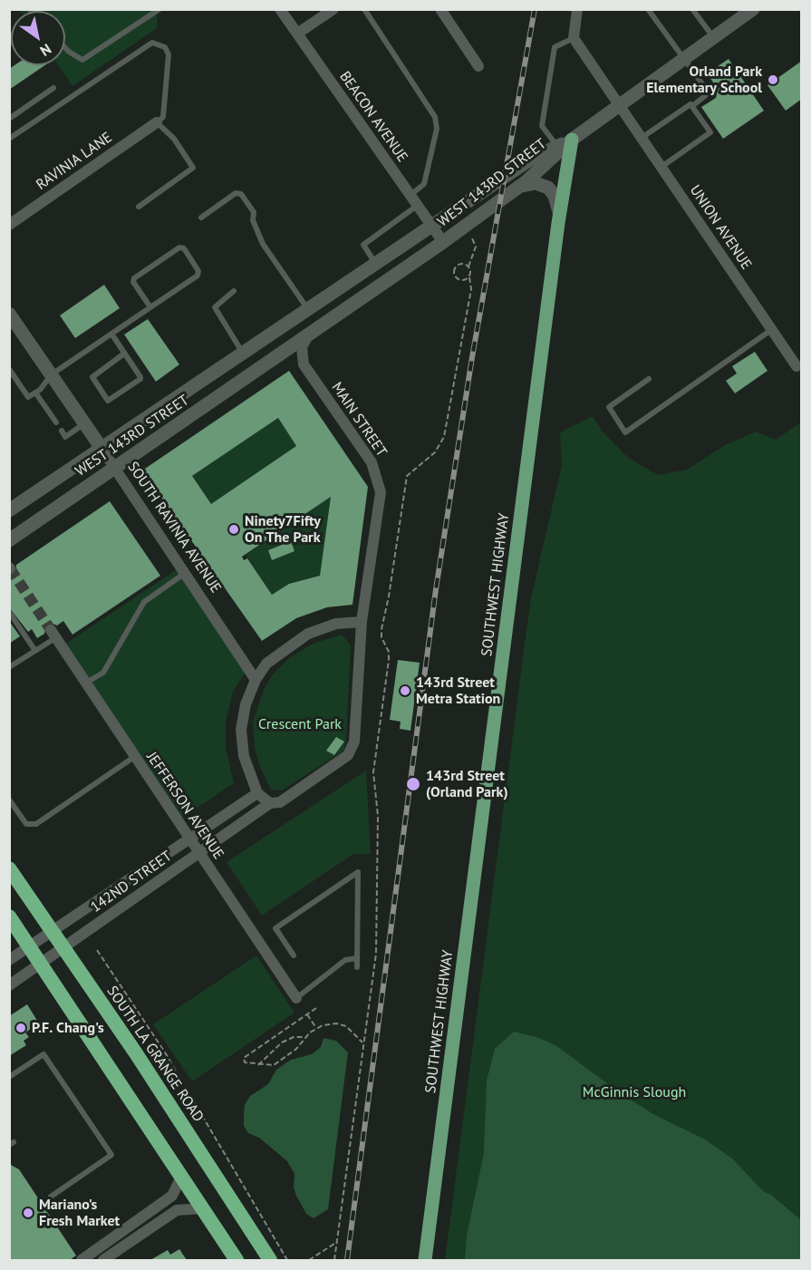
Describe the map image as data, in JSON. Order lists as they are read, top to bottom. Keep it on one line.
{"streets":{"highway":["SOUTH LA GRANGE ROAD"],"main road":["WEST 143RD STREET","SOUTH RAVINIA AVENUE","SOUTHWEST HIGHWAY"],"street":["BEACON AVENUE","RAVINIA LANE","UNION AVENUE","MAIN STREET","JEFFERSON AVENUE","142ND STREET"]},"crossings":[["BEACON AVENUE","WEST 143RD STREET"],["WEST 143RD STREET","UNION AVENUE"],["WEST 143RD STREET","SOUTH RAVINIA AVENUE"],["WEST 143RD STREET","SOUTHWEST HIGHWAY"],["MAIN STREET","142ND STREET"],["JEFFERSON AVENUE","142ND STREET"],["142ND STREET","SOUTH LA GRANGE ROAD"]],"parks":["Crescent Park","McGinnis Slough"],"places":["Orland Park Elementary School","Ninety7Fifty On The Park","143rd Street Metra Station","143rd Street (Orland Park)","P.F. Chang's","Mariano's Fresh Market"],"north":"bottom right"}
